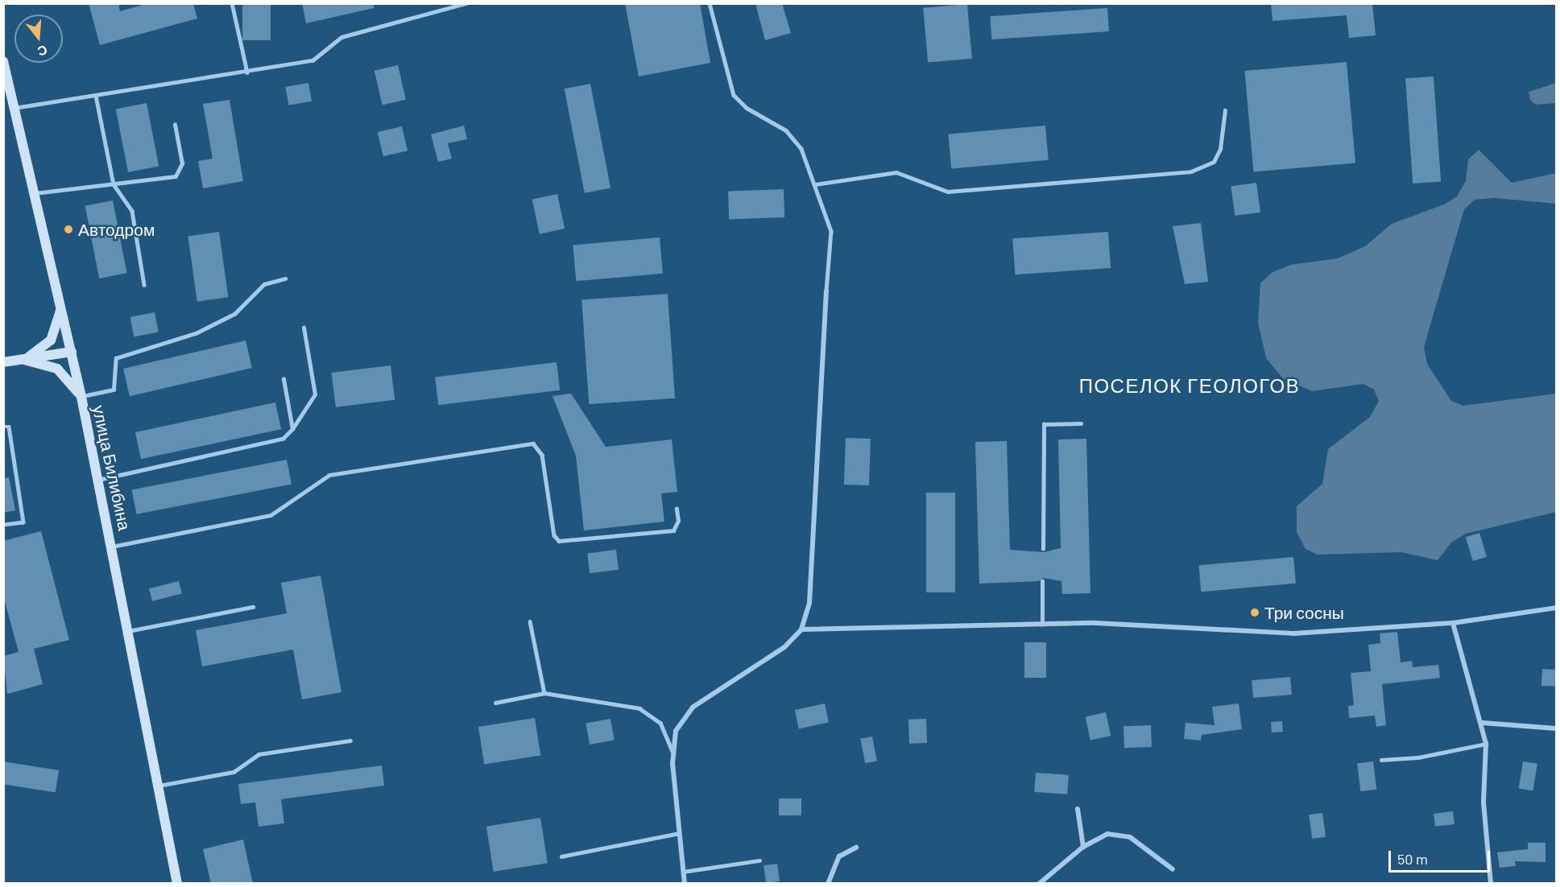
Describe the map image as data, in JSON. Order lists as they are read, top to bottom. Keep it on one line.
{"streets":{"main road":["улица Билибина"]},"districts":["ПОСЕЛОК ГЕОЛОГОВ"],"places":["Автодром","Три сосны"],"scale_bar":"50 m","north":"bottom"}
